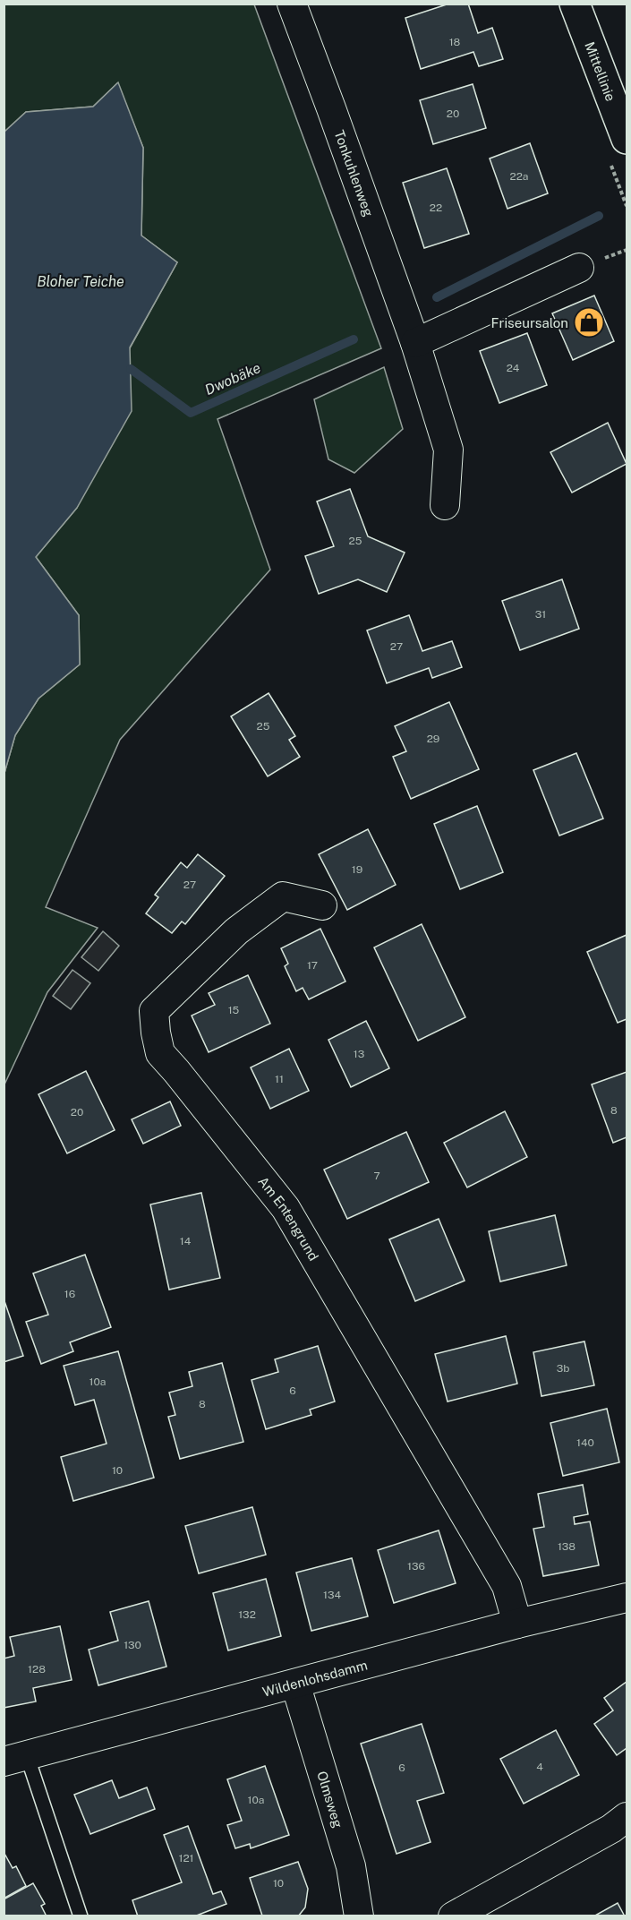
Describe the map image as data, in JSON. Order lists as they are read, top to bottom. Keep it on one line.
{"streets":{"street":["Mittellinie","Tonkuhlenweg","Am Entengrund","Wildenlohsdamm","Olmsweg"]},"crossings":[["Am Entengrund","Wildenlohsdamm"],["Wildenlohsdamm","Olmsweg"]],"water":["Bloher Teiche","Dwobäke"],"places":{"shop":["Friseursalon"]},"house_numbers":["18","20","22a","22","24","25","31","27","25","29","19","27","17","15","13","11","8","20","7","14","16","3b","10a","6","8","140","10","138","136","134","132","130","128","4","6","10a","121","10"]}
